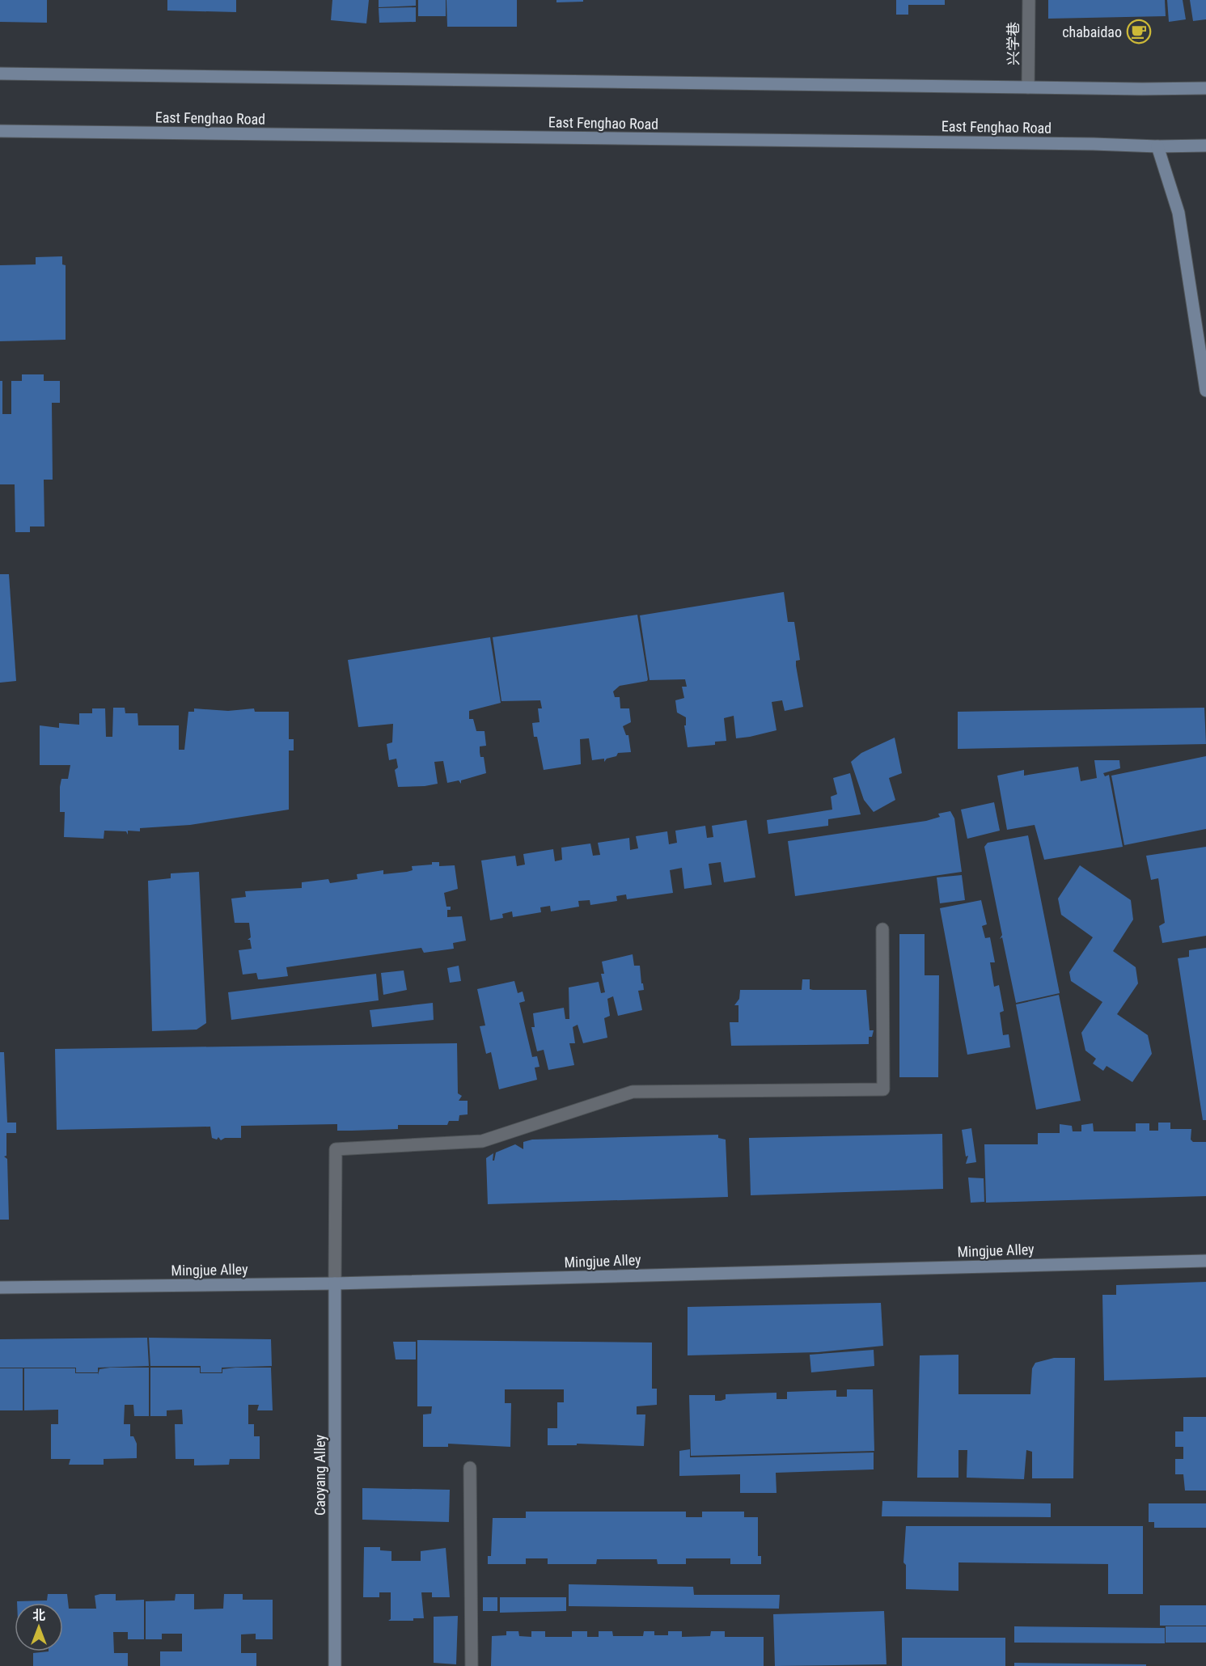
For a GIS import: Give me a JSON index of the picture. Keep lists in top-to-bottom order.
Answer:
{
  "streets": {
    "main road": ["East Fenghao Road", "Mingjue Alley", "Caoyang Alley"],
    "street": ["兴学巷"]
  },
  "crossings": [
    ["Mingjue Alley", "Caoyang Alley"]
  ],
  "places": {
    "cafe": ["chabaidao"]
  },
  "north": "top"
}
